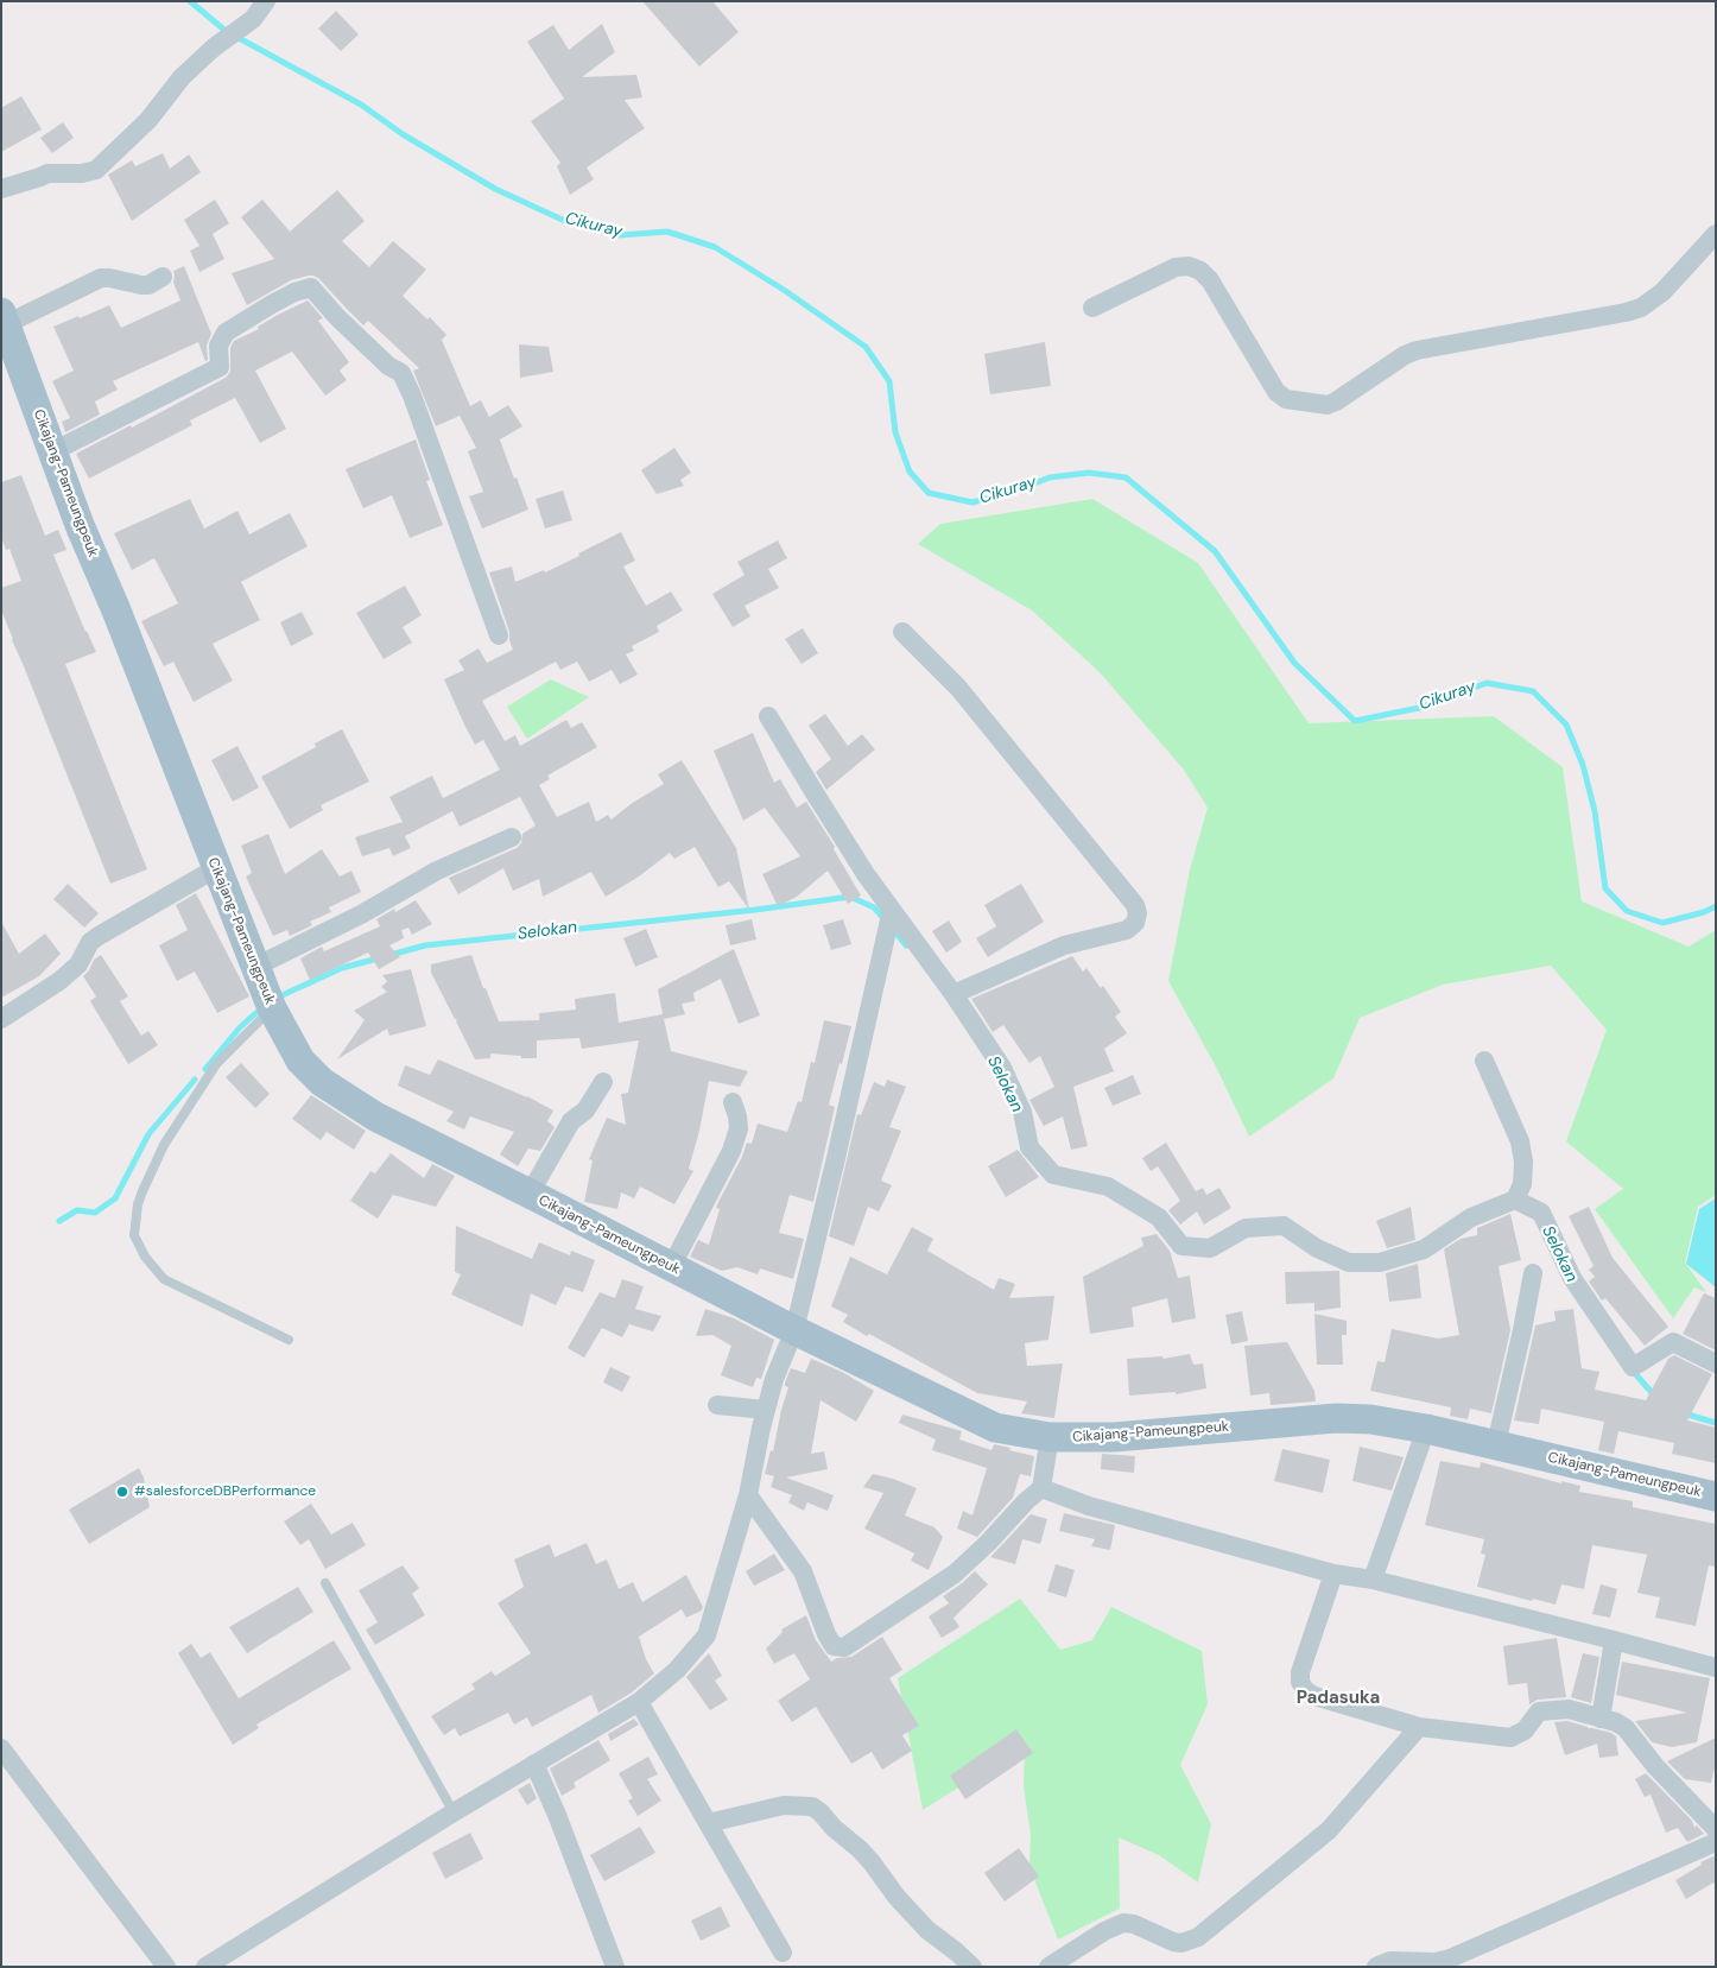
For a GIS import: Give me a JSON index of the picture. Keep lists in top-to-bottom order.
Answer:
{
  "streets": {
    "main road": ["Cikajang-Pameungpeuk"]
  },
  "districts": ["Padasuka"],
  "water": ["Cikuray", "Selokan"],
  "places": ["#salesforceDBPerformance"]
}
